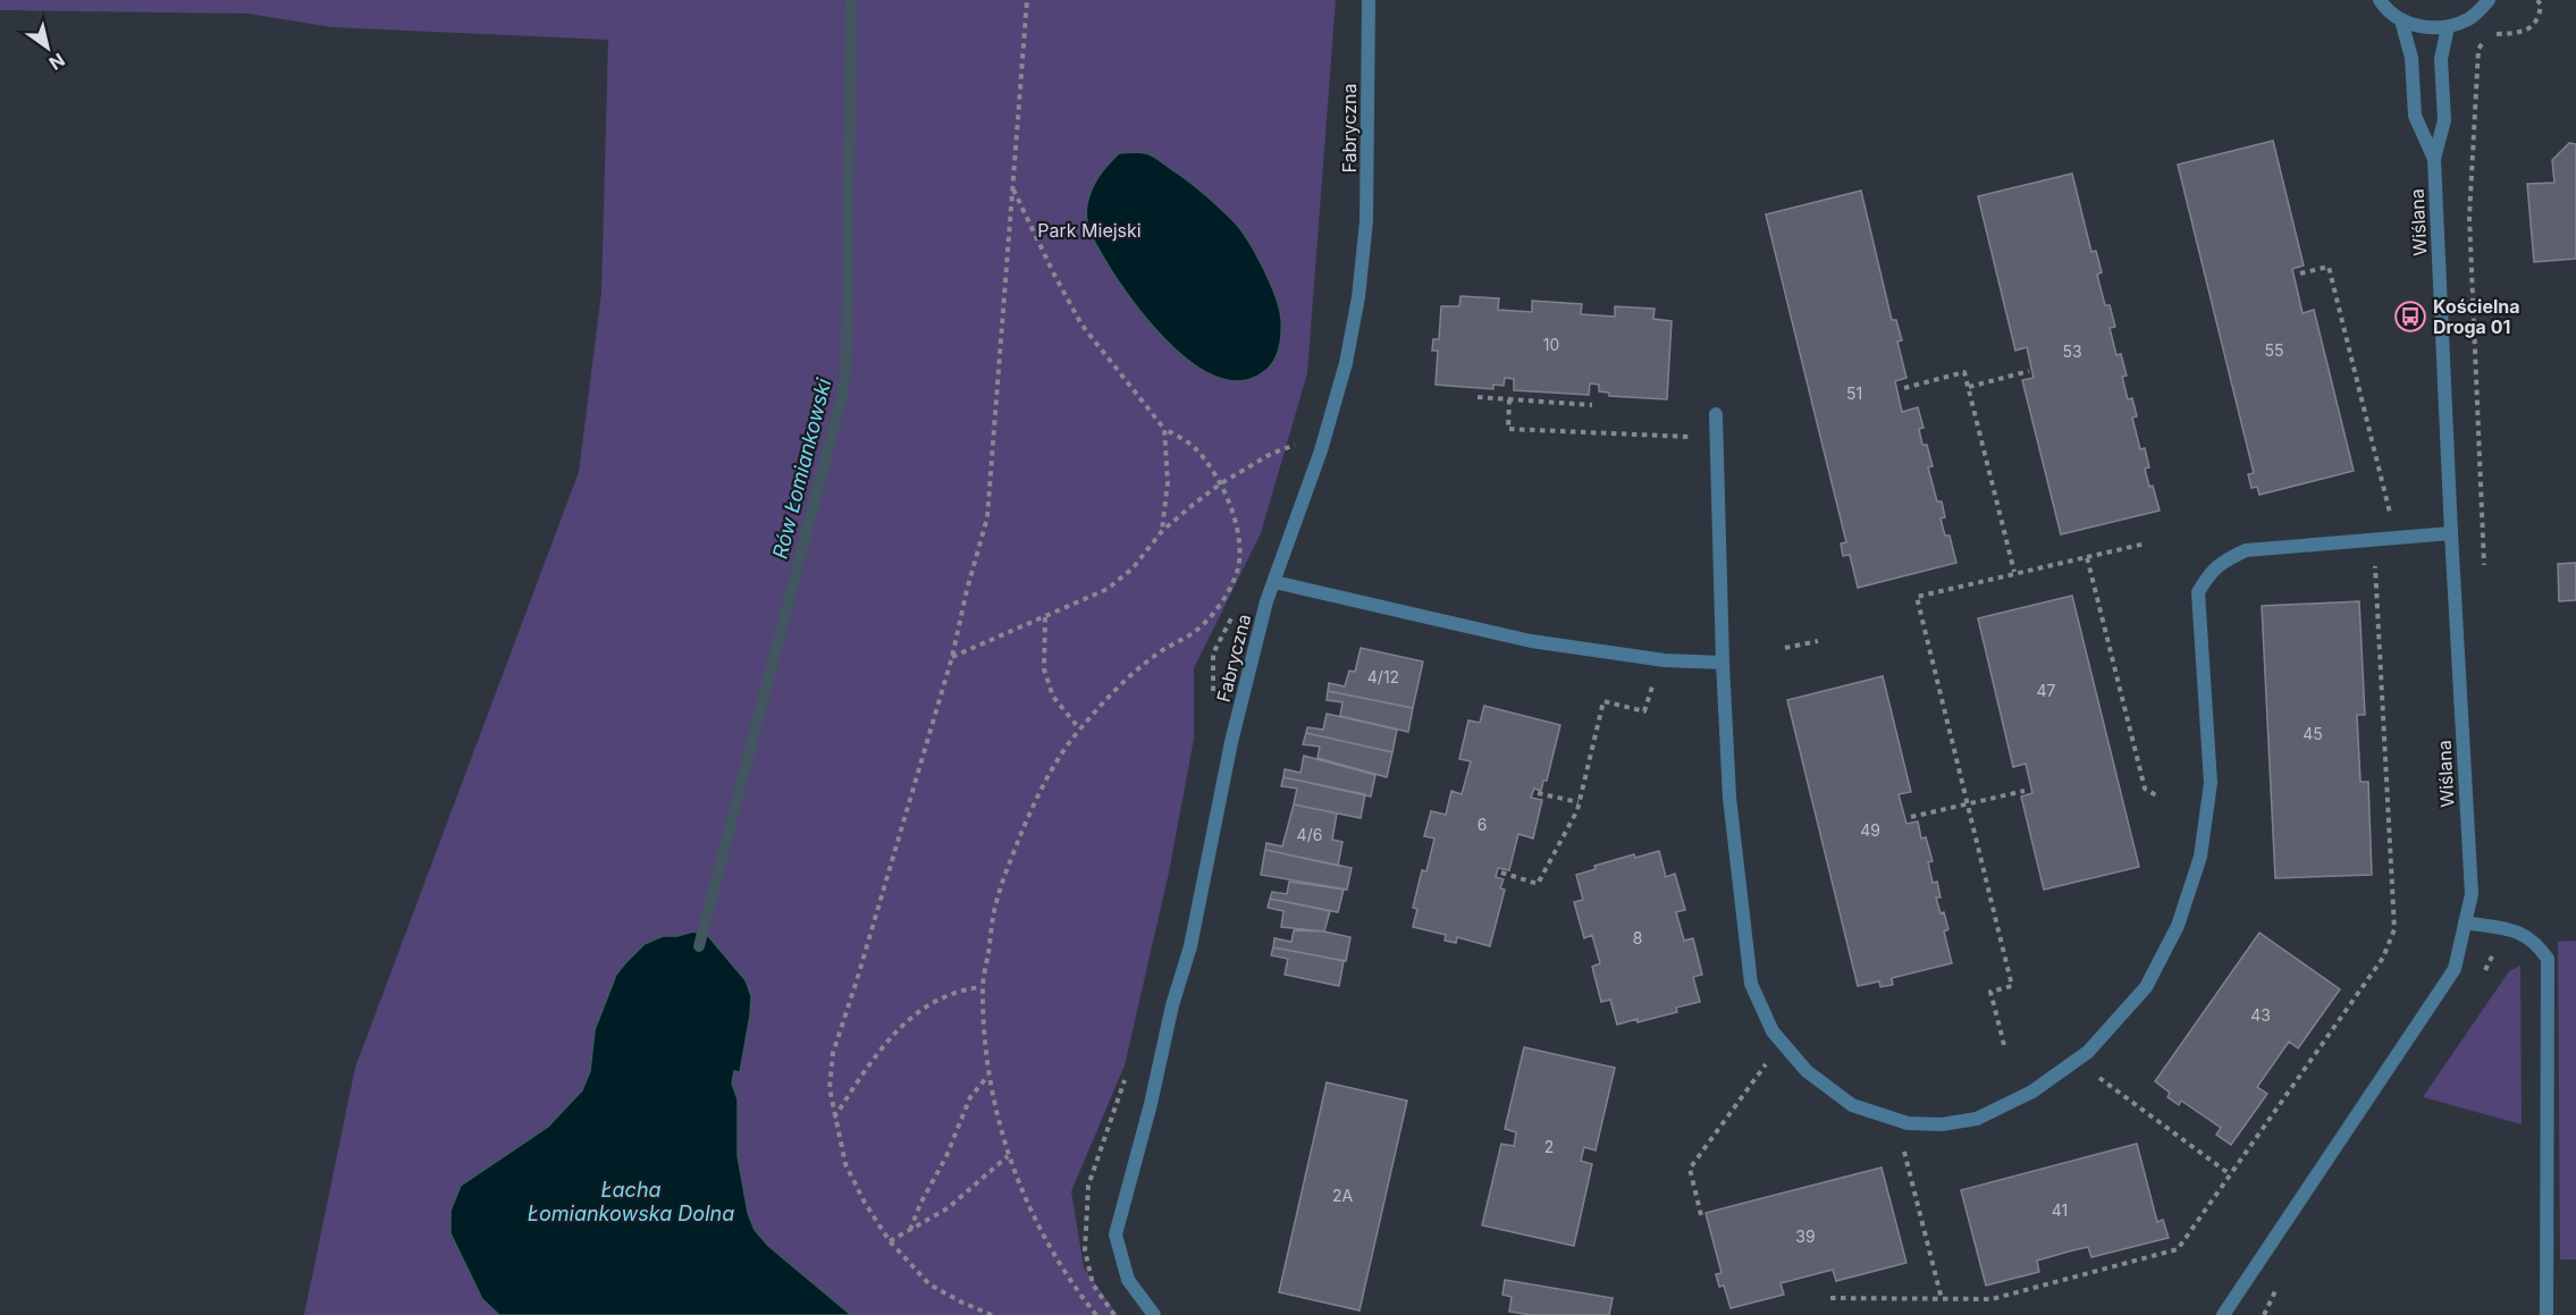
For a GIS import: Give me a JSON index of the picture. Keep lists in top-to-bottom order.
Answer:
{
  "streets": {
    "street": ["Fabryczna", "Wiślana"]
  },
  "water": ["Rów Łomiankowski", "Łacha Łomiankowska Dolna"],
  "parks": ["Park Miejski"],
  "places": {
    "bus stop": ["Kościelna Droga 01"]
  },
  "house_numbers": [
    "10",
    "55",
    "53",
    "51",
    "4/12",
    "47",
    "45",
    "6",
    "49",
    "4/6",
    "8",
    "43",
    "2",
    "2A",
    "41",
    "39"
  ],
  "north": "bottom right"
}
